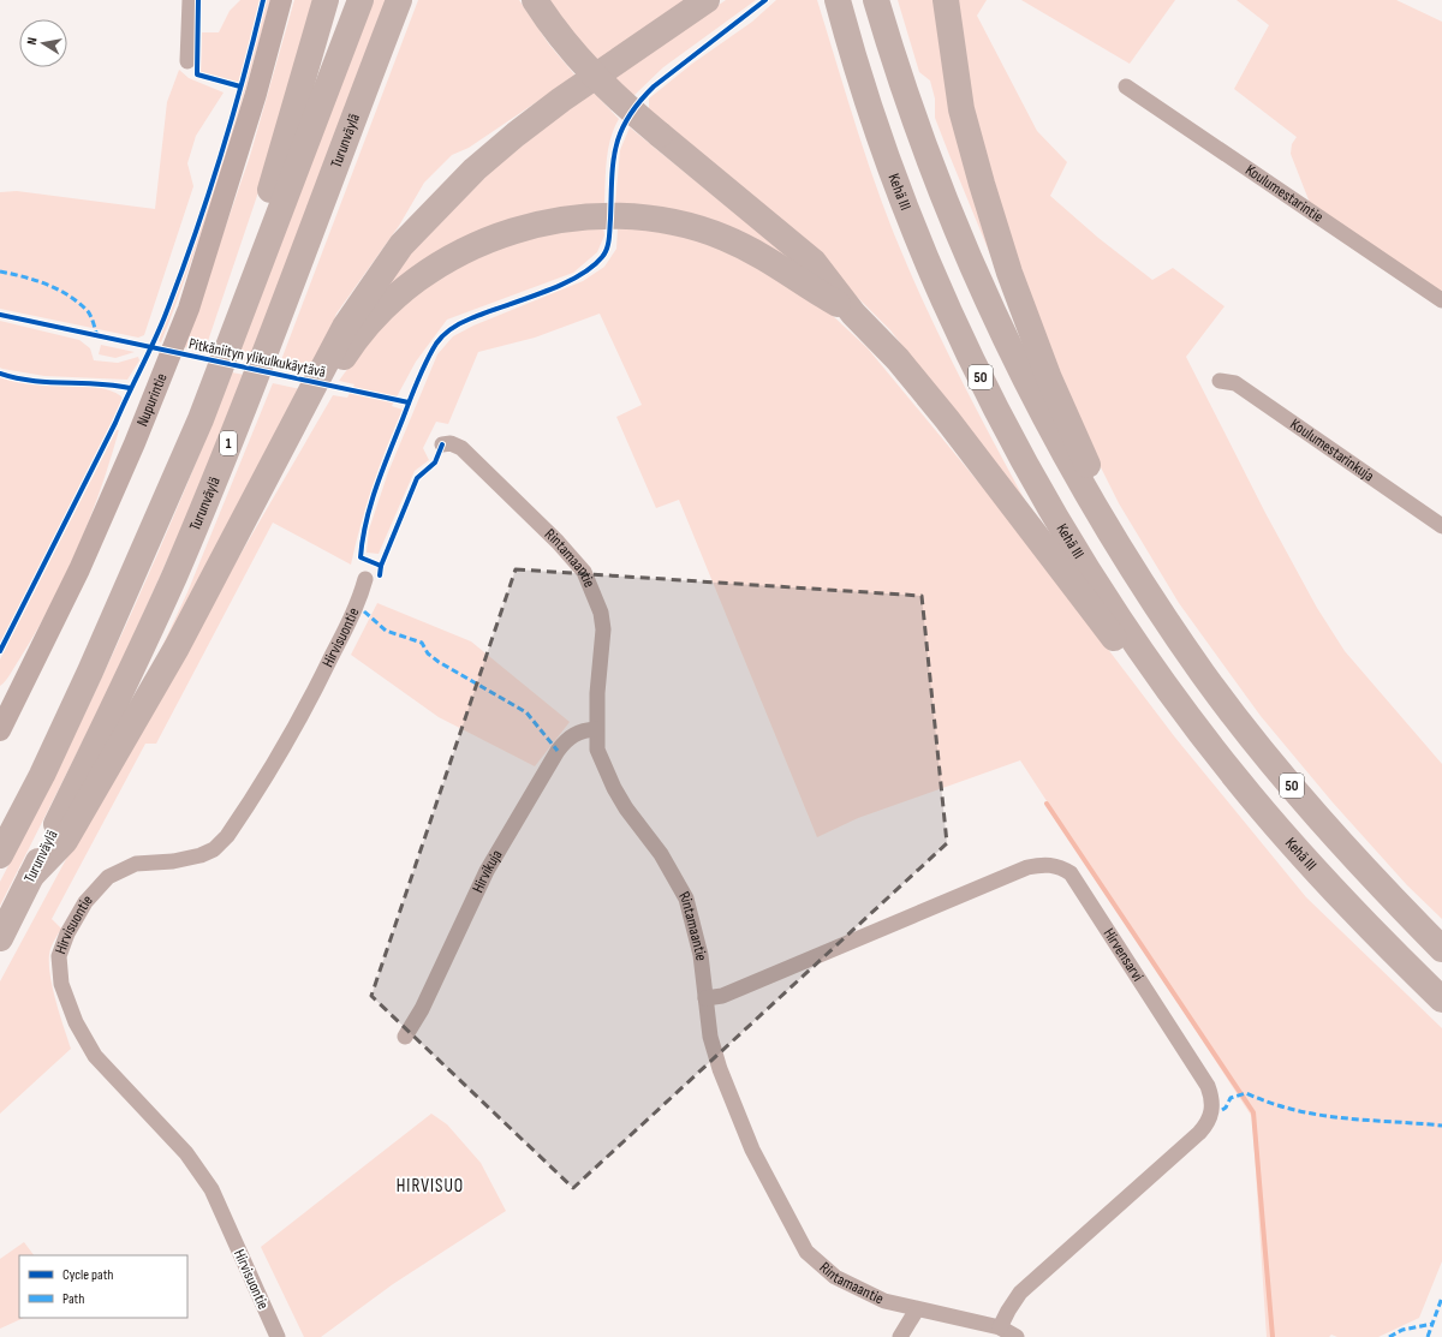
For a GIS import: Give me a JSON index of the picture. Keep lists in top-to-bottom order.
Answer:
{
  "streets": {
    "highway": [
      "Turunväylä",
      "Kehä III",
      "50",
      "1"
    ],
    "main road": ["Nupurintie"],
    "street": [
      "Koulumestarintie",
      "Koulumestarinkuja",
      "Rintamaantie",
      "Hirvisuontie",
      "Hirvikuja",
      "Hirvensarvi"
    ],
    "cycle path": ["Pitkäniityn ylikulkukäytävä"]
  },
  "crossings": [
    ["Rintamaantie", "Hirvikuja"],
    ["Rintamaantie", "Hirvensarvi"]
  ],
  "districts": ["HIRVISUO"],
  "legend": ["Cycle path", "Path"],
  "north": "left"
}
